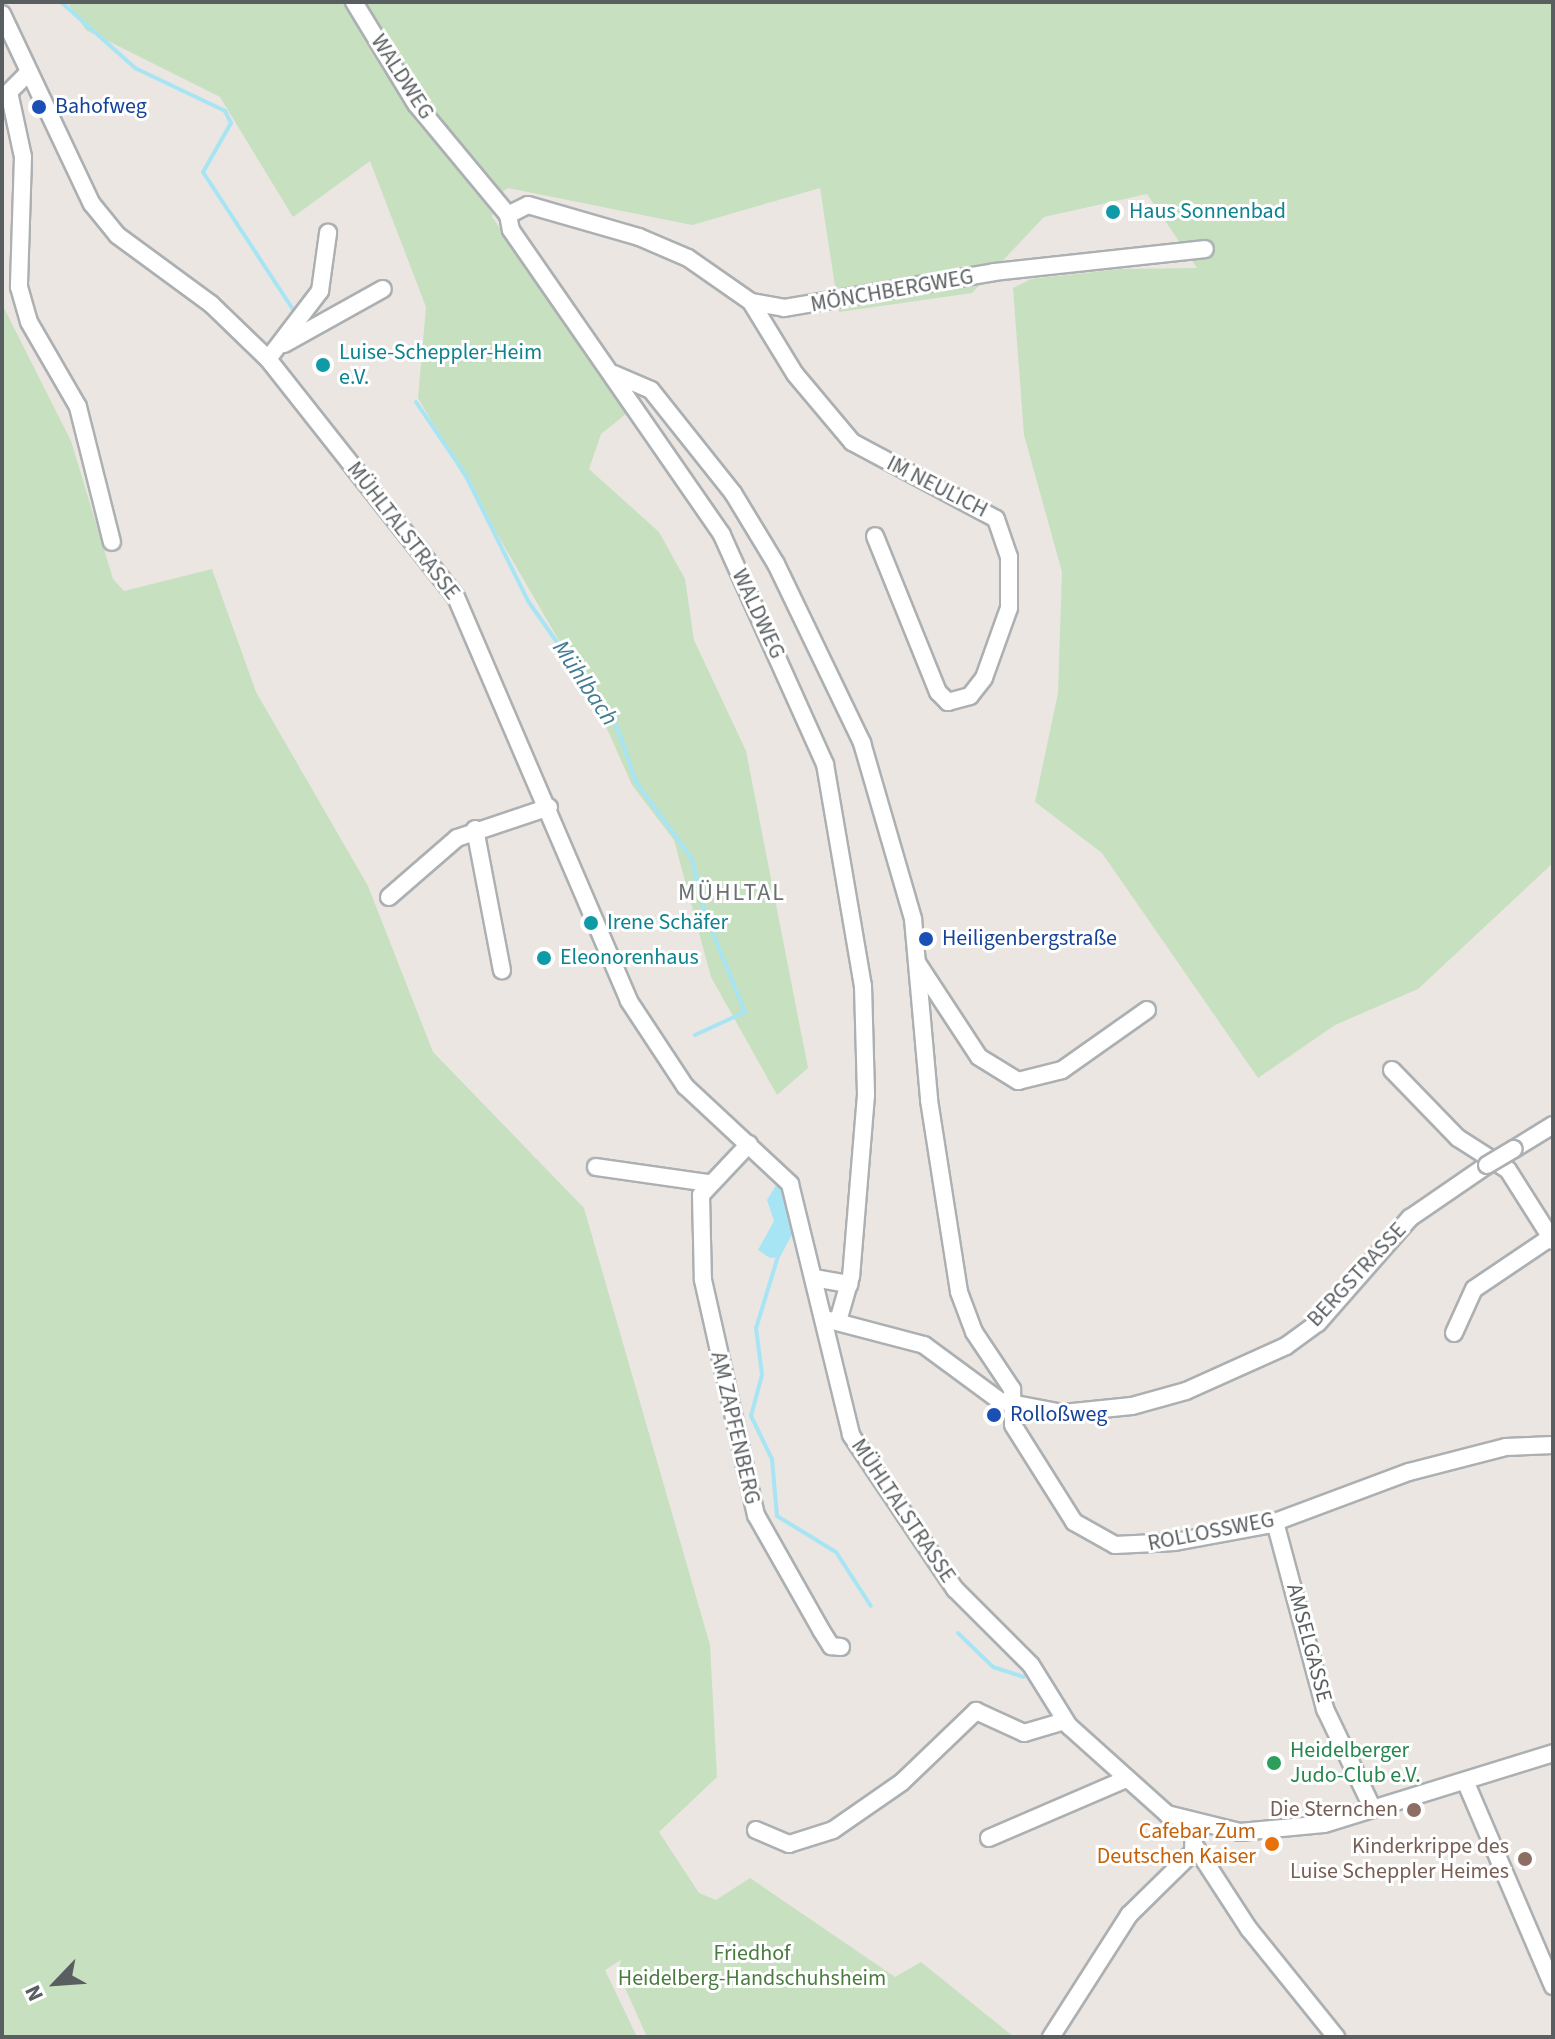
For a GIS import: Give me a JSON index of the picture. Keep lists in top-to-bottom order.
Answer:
{
  "streets": {
    "street": [
      "WALDWEG",
      "MÖNCHBERGWEG",
      "IM NEULICH",
      "MÜHLTALSTRASSE",
      "BERGSTRASSE",
      "AM ZAPFENBERG",
      "ROLLOSSWEG",
      "AMSELGASSE"
    ]
  },
  "crossings": [
    ["WALDWEG", "MÖNCHBERGWEG"],
    ["WALDWEG", "MÜHLTALSTRASSE"],
    ["WALDWEG", "BERGSTRASSE"],
    ["MÖNCHBERGWEG", "IM NEULICH"],
    ["MÜHLTALSTRASSE", "BERGSTRASSE"],
    ["MÜHLTALSTRASSE", "AMSELGASSE"],
    ["BERGSTRASSE", "ROLLOSSWEG"],
    ["ROLLOSSWEG", "AMSELGASSE"]
  ],
  "districts": ["MÜHLTAL"],
  "water": ["Mühlbach"],
  "parks": ["Friedhof Heidelberg-Handschuhsheim"],
  "places": [
    "Bahofweg",
    "Haus Sonnenbad",
    "Luise-Scheppler-Heim e.V.",
    "Irene Schäfer",
    "Heiligenbergstraße",
    "Eleonorenhaus",
    "Rolloßweg",
    "Heidelberger Judo-Club e.V.",
    "Die Sternchen",
    "Cafebar Zum Deutschen Kaiser",
    "Kinderkrippe des Luise Scheppler Heimes"
  ],
  "north": "bottom left"
}
